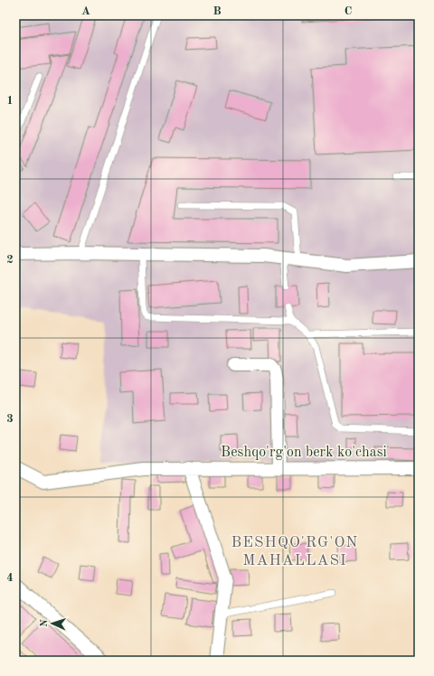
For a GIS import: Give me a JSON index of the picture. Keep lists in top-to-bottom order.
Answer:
{
  "streets": {
    "street": ["Beshqo'rg'on berk ko'chasi"]
  },
  "districts": ["BESHQO'RG'ON MAHALLASI"],
  "north": "left",
  "grid": {
    "columns": ["A", "B", "C"],
    "rows": [
      "1",
      "2",
      "3",
      "4"
    ]
  }
}
